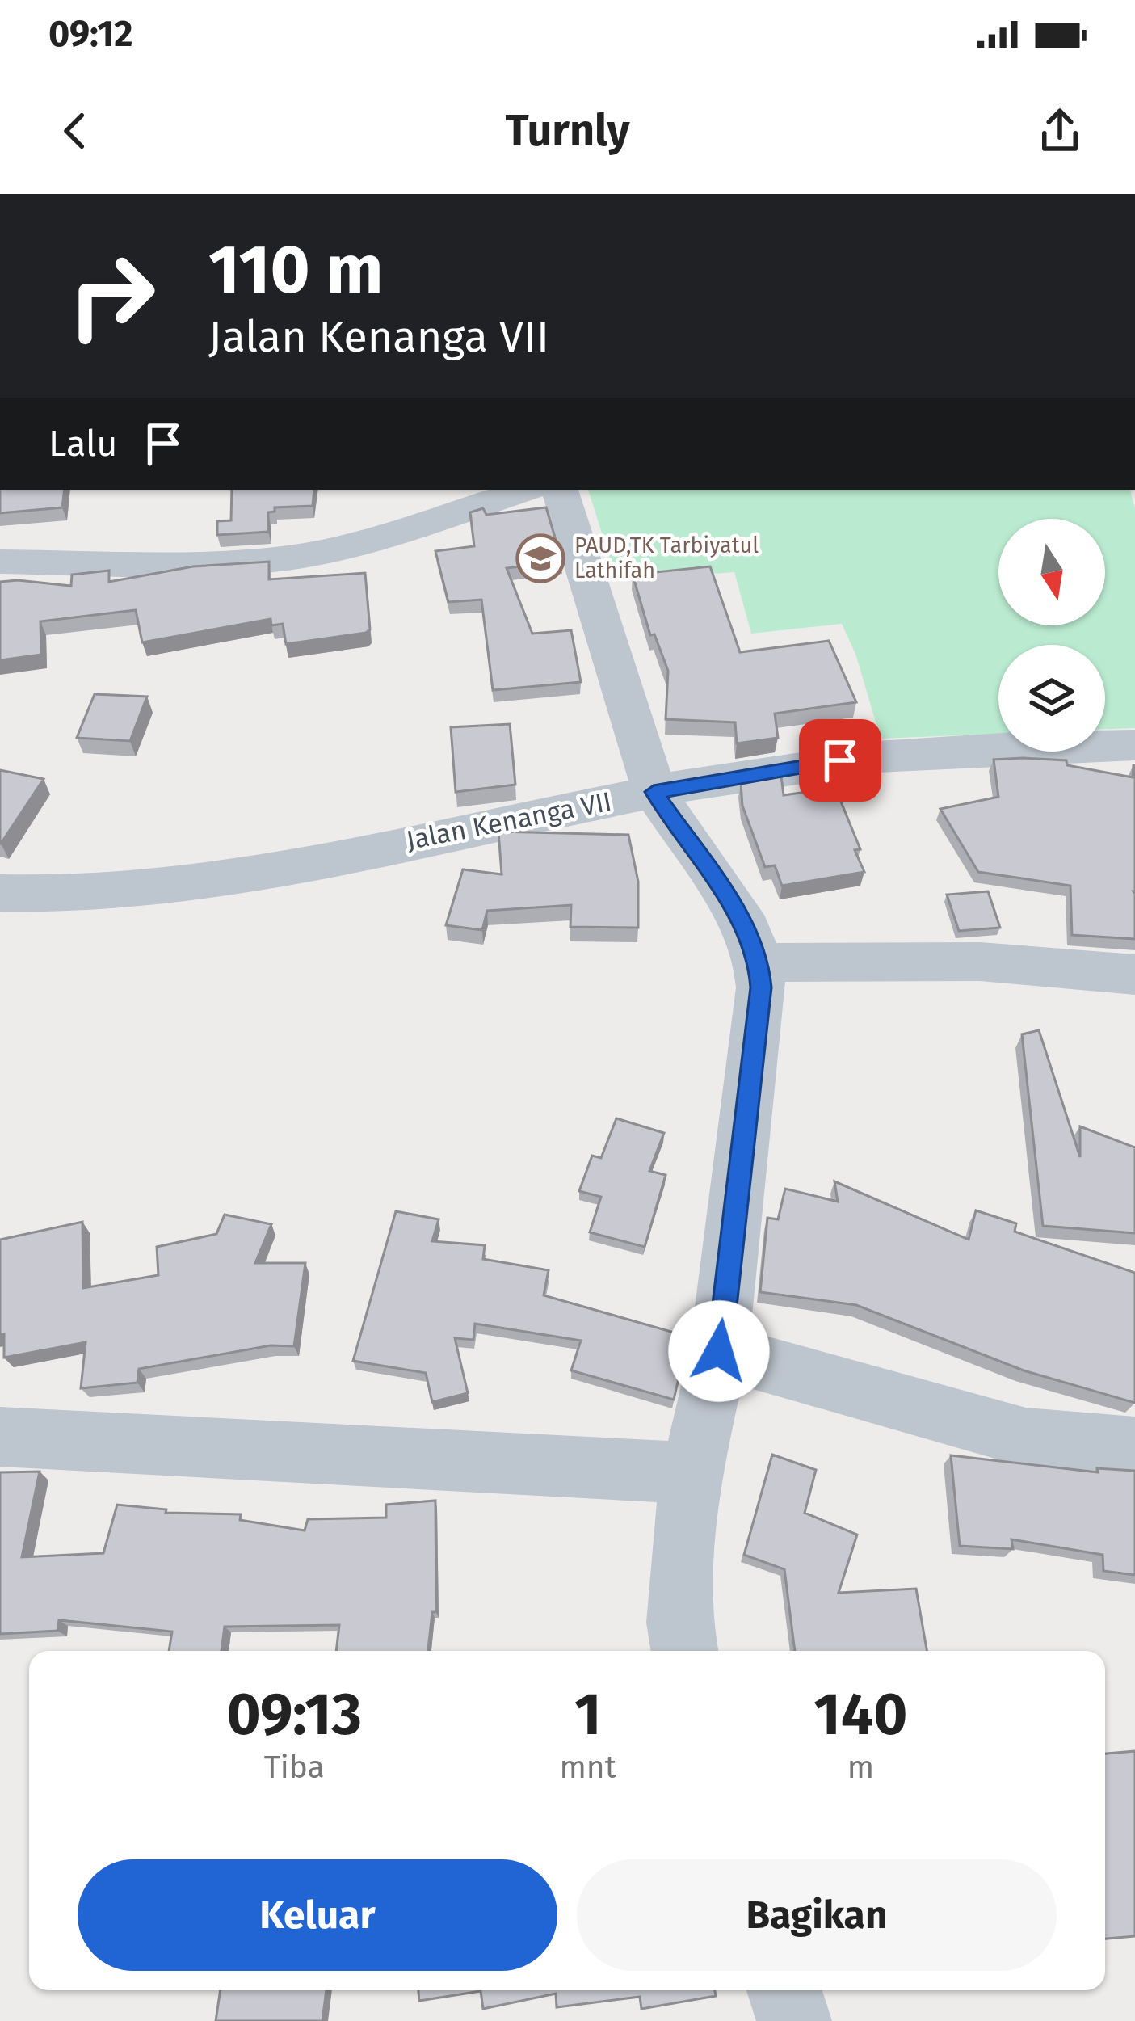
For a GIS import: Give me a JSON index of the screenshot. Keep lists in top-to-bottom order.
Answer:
{
  "streets": {
    "street": ["Jalan Kenanga VII"]
  },
  "places": {
    "school or university": ["PAUD,TK Tarbiyatul Lathifah"]
  },
  "north": "bottom",
  "page": {
    "status": "09:12",
    "header": "Turnly",
    "turn": ["110 m", "Jalan Kenanga VII"],
    "then": "Lalu",
    "eta": [
      "09:13",
      "Tiba",
      "1",
      "mnt",
      "140",
      "m"
    ],
    "buttons": ["Keluar", "Bagikan"]
  }
}
